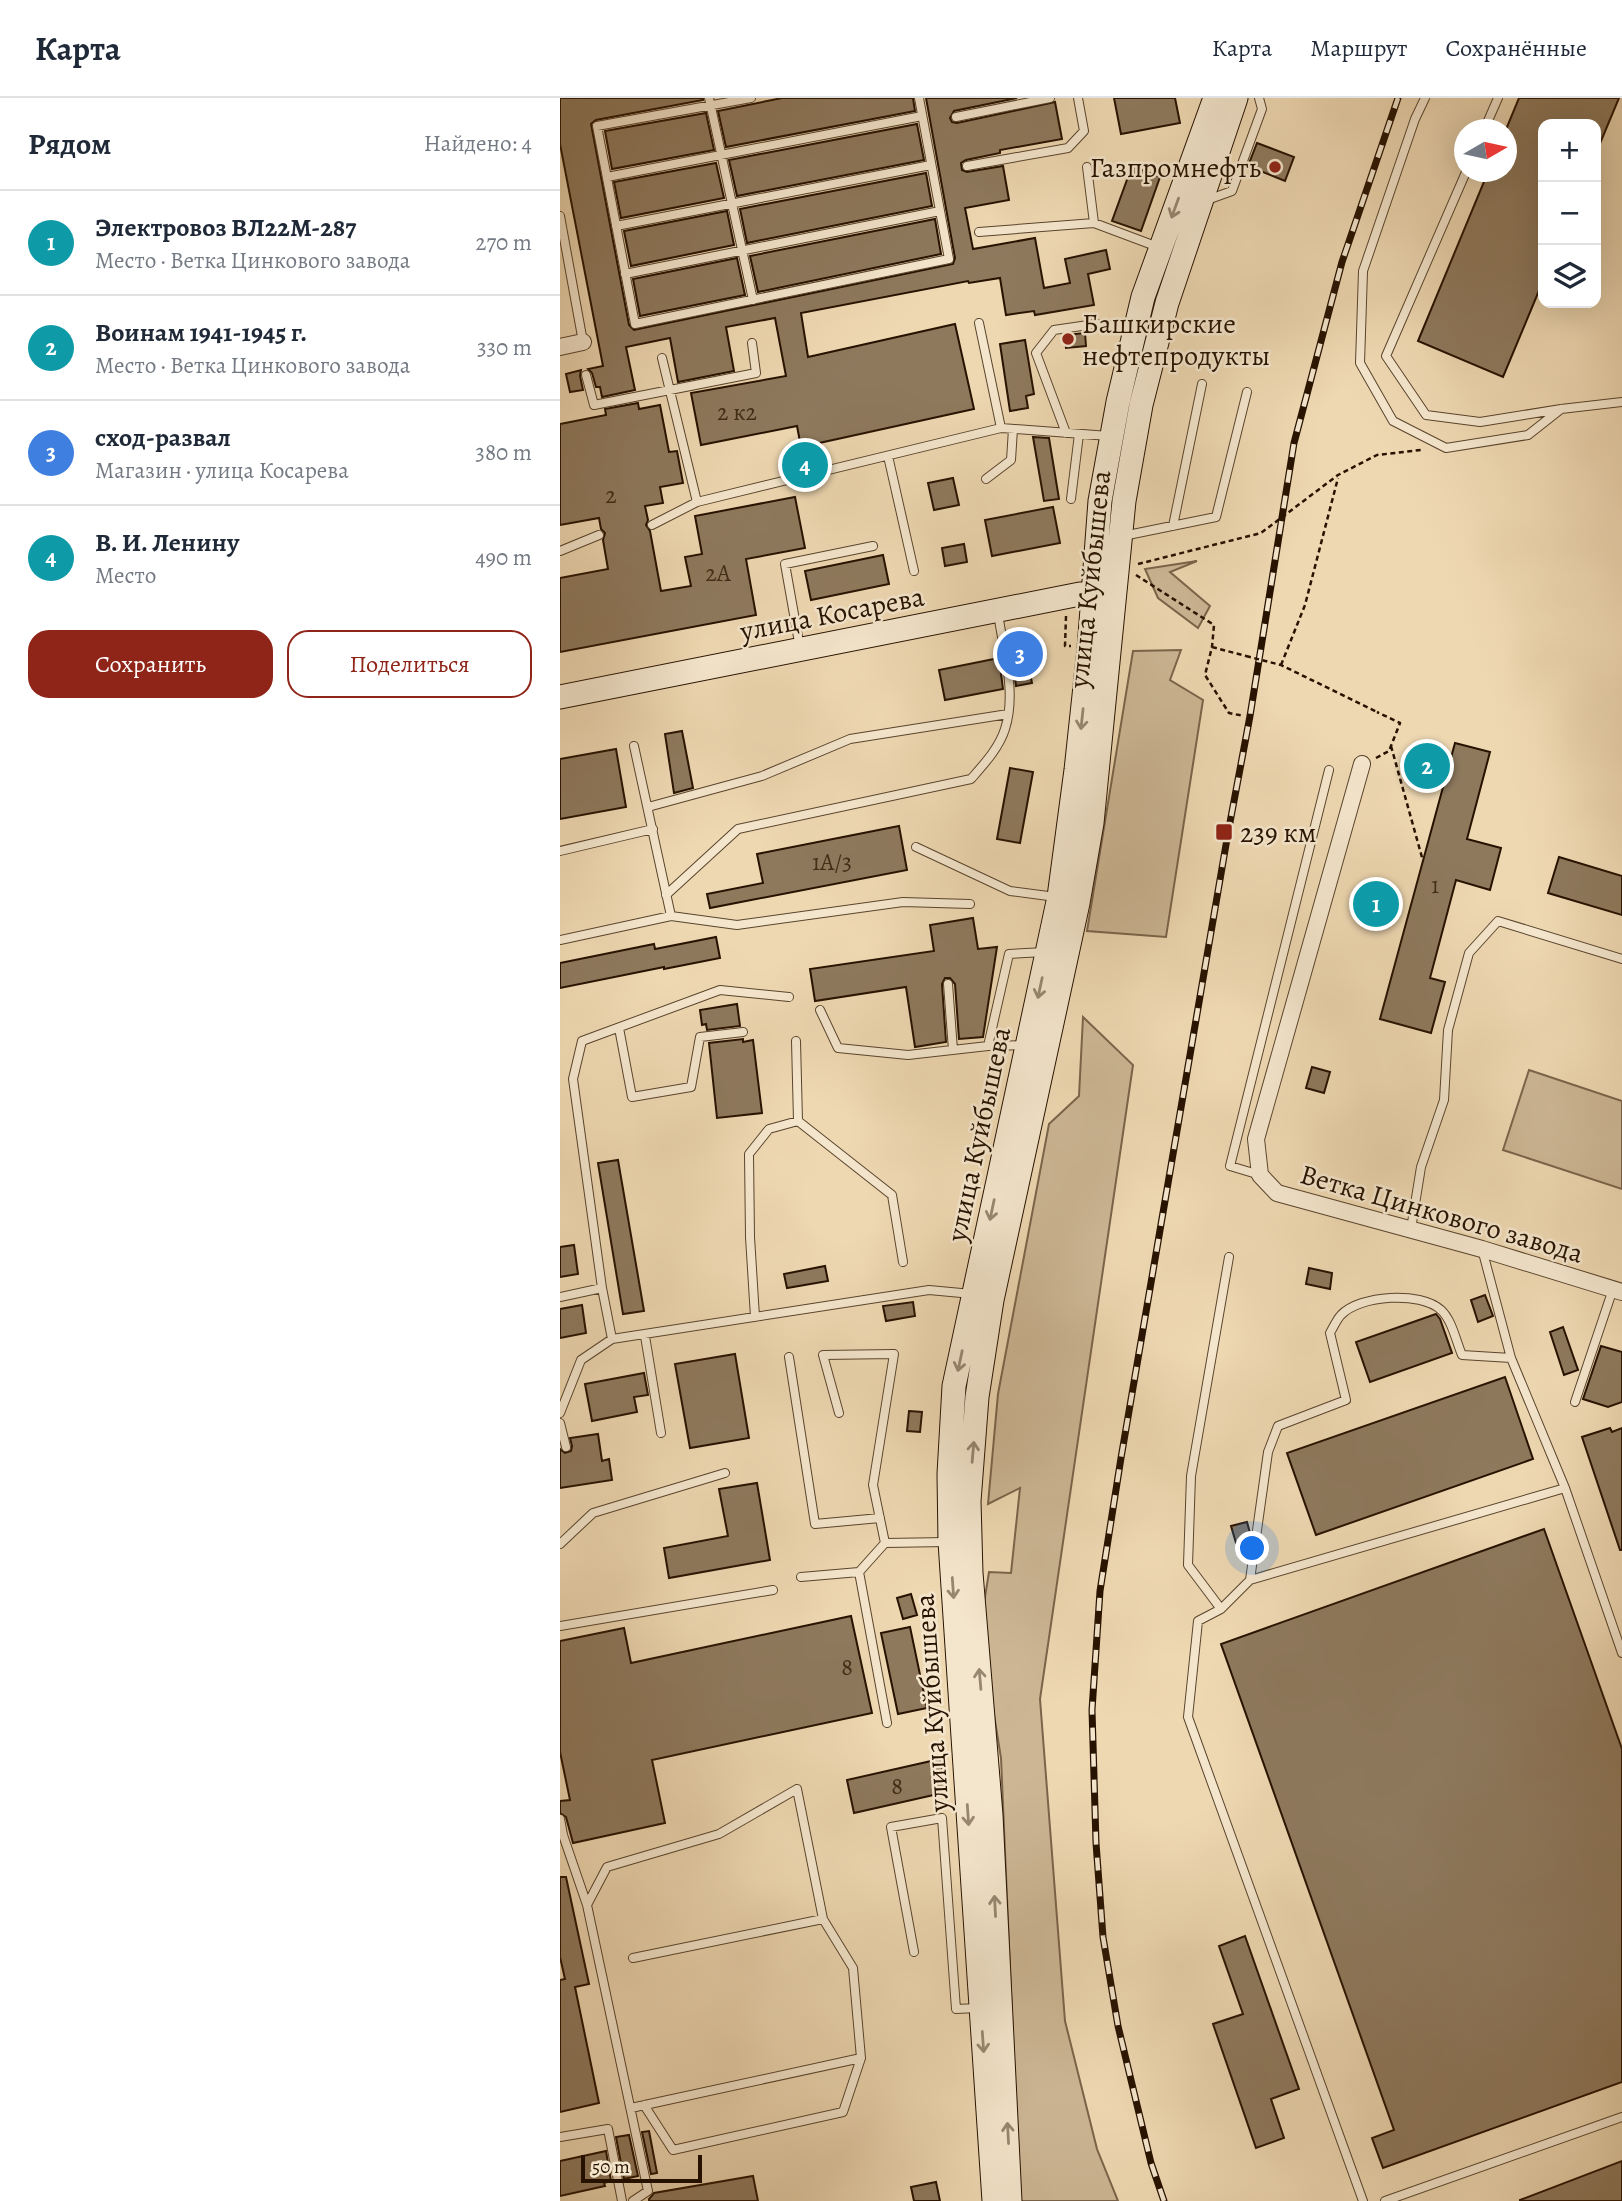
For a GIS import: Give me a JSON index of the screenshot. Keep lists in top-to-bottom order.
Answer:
{
  "streets": {
    "main road": ["улица Куйбышева", "улица Косарева"],
    "street": ["Ветка Цинкового завода"]
  },
  "crossings": [
    ["улица Куйбышева", "улица Косарева"]
  ],
  "places": {
    "other": ["Газпромнефть", "Башкирские нефтепродукты"],
    "transit": ["239 км"]
  },
  "house_numbers": [
    "2 к2",
    "2",
    "2А",
    "1А/3",
    "1",
    "8",
    "8"
  ],
  "scale_bar": "50 m",
  "north": "right",
  "page": {
    "header": "Карта",
    "nav": ["Карта", "Маршрут", "Сохранённые"],
    "heading": ["Рядом", "Найдено: 4"],
    "map_buttons": ["+", "−"],
    "list": [
      {
        "mark": "1",
        "name": "Электровоз ВЛ22М-287",
        "note": "Место · Ветка Цинкового завода",
        "value": "270 m"
      },
      {
        "mark": "2",
        "name": "Воинам 1941-1945 г.",
        "note": "Место · Ветка Цинкового завода",
        "value": "330 m"
      },
      {
        "mark": "3",
        "name": "сход-развал",
        "note": "Магазин · улица Косарева",
        "value": "380 m"
      },
      {
        "mark": "4",
        "name": "В. И. Ленину",
        "note": "Место",
        "value": "490 m"
      }
    ],
    "pins": [
      "4",
      "3",
      "2",
      "1"
    ],
    "buttons": ["Сохранить", "Поделиться"],
    "scale": "50 m"
  }
}
